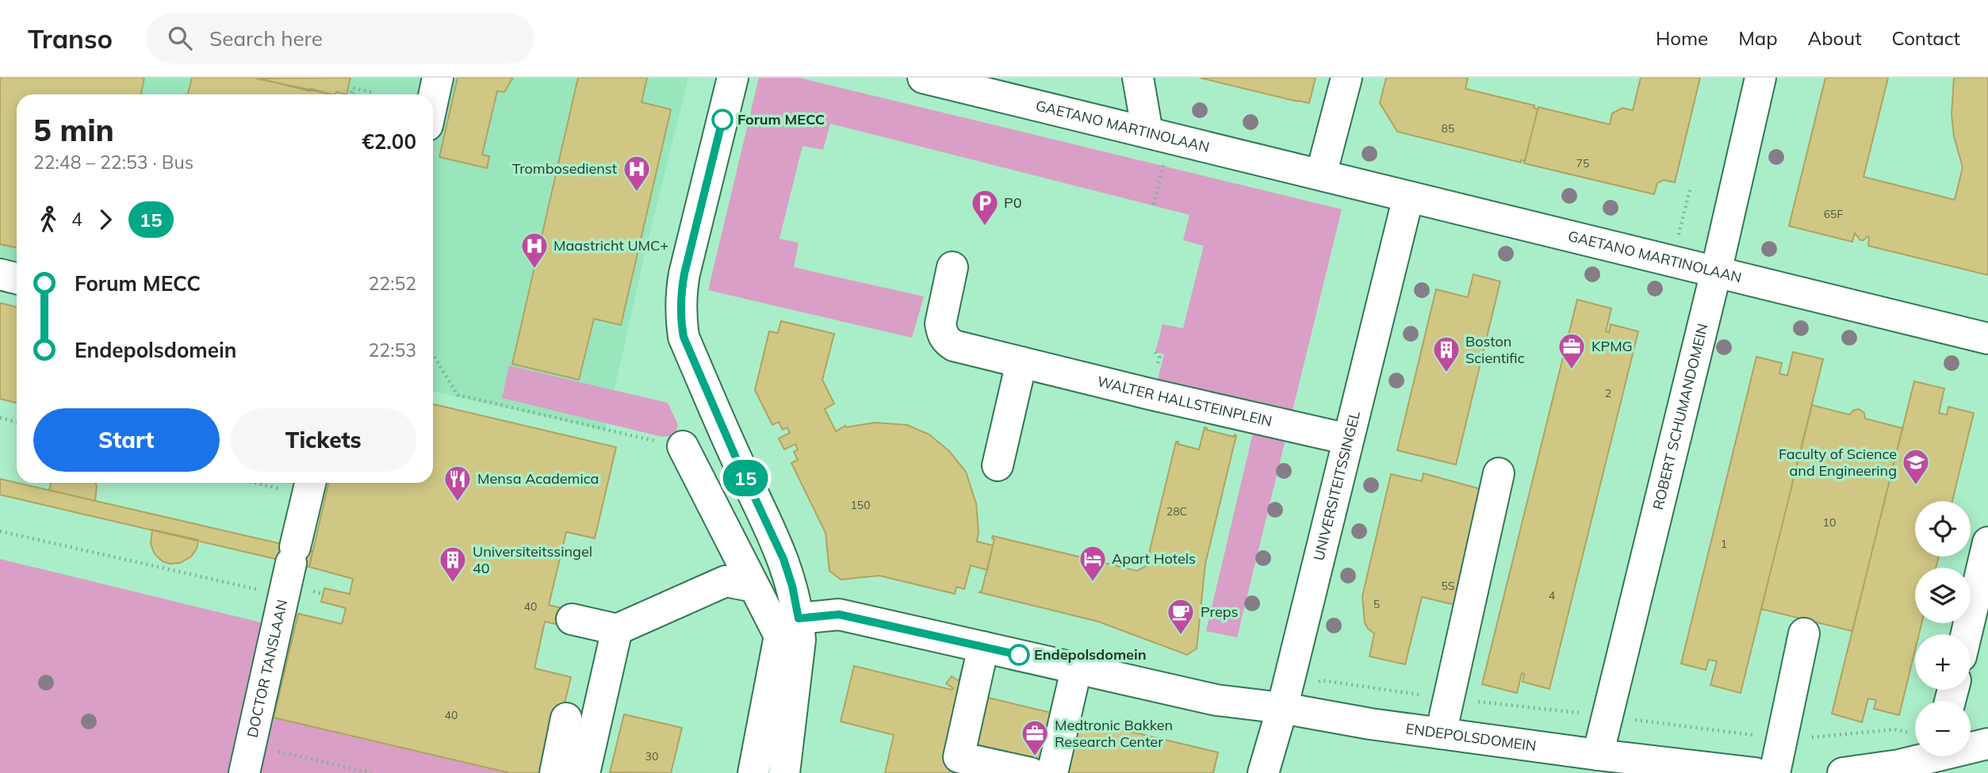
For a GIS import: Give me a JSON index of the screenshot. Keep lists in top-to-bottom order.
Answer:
{
  "streets": {
    "street": [
      "GAETANO MARTINOLAAN",
      "WALTER HALLSTEINPLEIN",
      "ROBERT SCHUMANDOMEIN",
      "UNIVERSITEITSSINGEL",
      "DOCTOR TANSLAAN",
      "ENDEPOLSDOMEIN"
    ]
  },
  "crossings": [
    ["GAETANO MARTINOLAAN", "ROBERT SCHUMANDOMEIN"],
    ["GAETANO MARTINOLAAN", "UNIVERSITEITSSINGEL"],
    ["WALTER HALLSTEINPLEIN", "UNIVERSITEITSSINGEL"],
    ["ROBERT SCHUMANDOMEIN", "ENDEPOLSDOMEIN"],
    ["UNIVERSITEITSSINGEL", "ENDEPOLSDOMEIN"]
  ],
  "places": {
    "other": ["Forum MECC", "Endepolsdomein"],
    "hospital": ["Trombosedienst", "Maastricht UMC+"],
    "parking": ["P0"],
    "office": ["KPMG", "Medtronic Bakken Research Center"],
    "building": ["Boston Scientific", "Universiteitssingel 40"],
    "school or university": ["Faculty of Science and Engineering"],
    "restaurant": ["Mensa Academica"],
    "hotel": ["Apart Hotels"],
    "cafe": ["Preps"]
  },
  "lines": ["bus line 15"],
  "house_numbers": [
    "85",
    "75",
    "65F",
    "2",
    "150",
    "28C",
    "10",
    "1",
    "5S",
    "4",
    "5",
    "40",
    "40",
    "30"
  ],
  "page": {
    "header": "Transo",
    "search": "Search here",
    "nav": [
      "Home",
      "Map",
      "About",
      "Contact"
    ],
    "on_map": "15",
    "heading": ["5 min", "22:48 – 22:53 · Bus", "€2.00"],
    "legs": ["4", "15"],
    "list": [
      {
        "name": "Forum MECC",
        "value": "22:52"
      },
      {
        "name": "Endepolsdomein",
        "value": "22:53"
      }
    ],
    "buttons": ["Start", "Tickets"],
    "map_buttons": ["+", "−"]
  }
}
